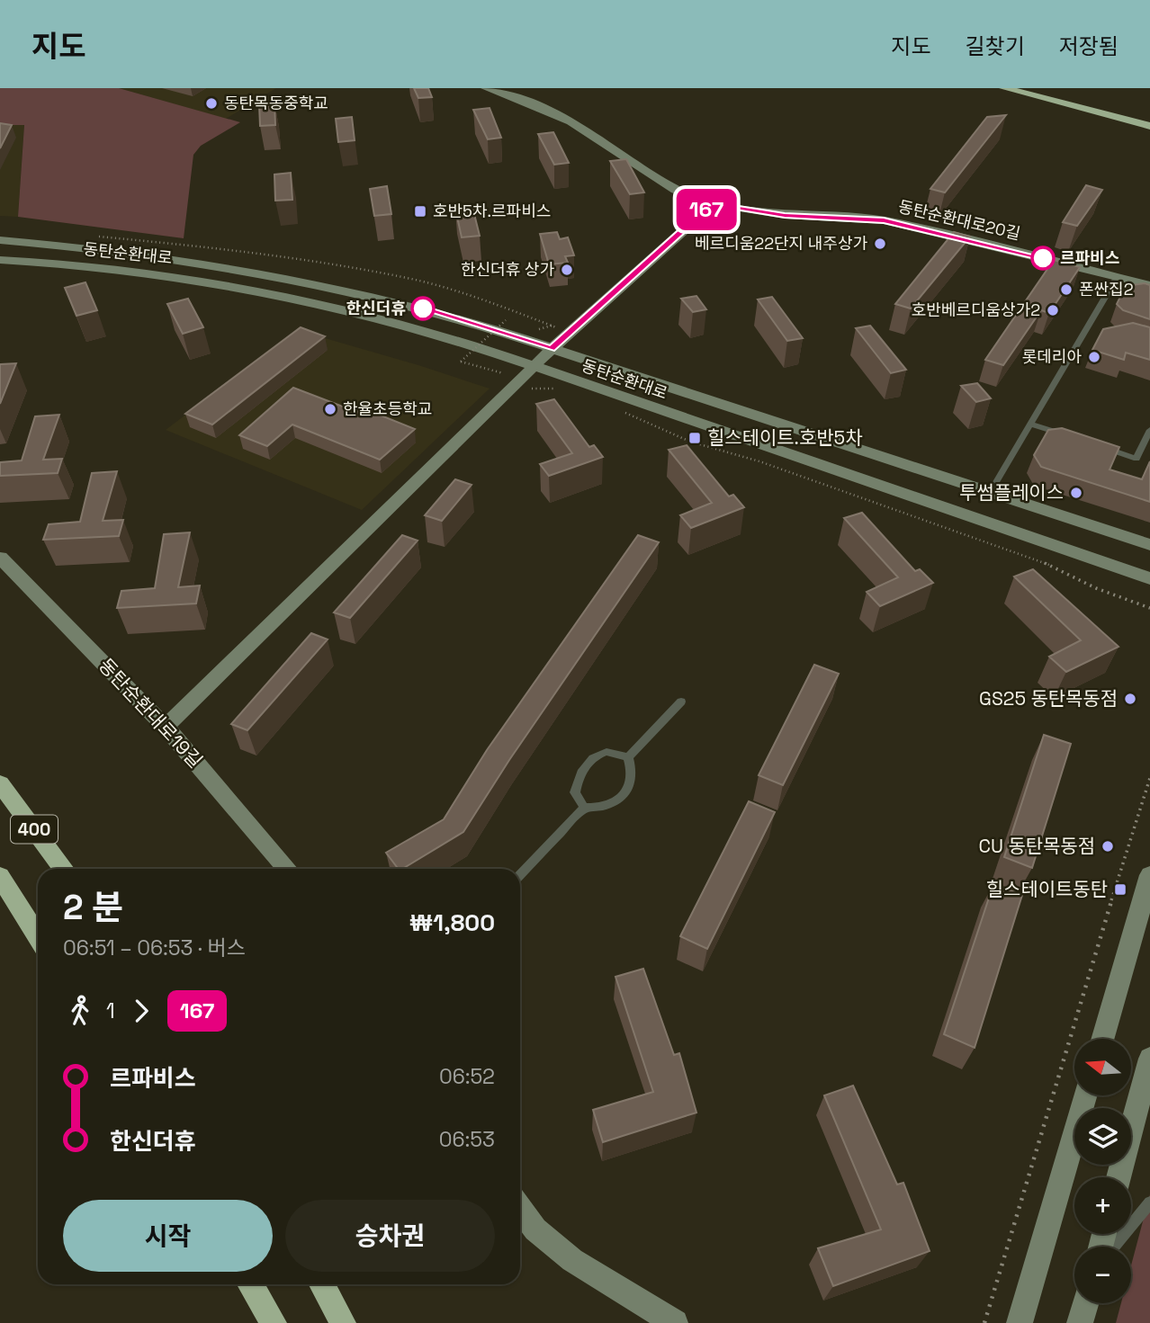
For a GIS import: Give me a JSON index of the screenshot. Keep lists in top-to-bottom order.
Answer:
{
  "streets": {
    "highway": ["400"],
    "main road": ["동탄순환대로20길", "동탄순환대로", "동탄순환대로19길"]
  },
  "places": {
    "other": [
      "동탄목동중학교",
      "베르디움22단지 내주상가",
      "르파비스",
      "한신더휴 상가",
      "폰싼집2",
      "한신더휴",
      "호반베르디움상가2",
      "롯데리아",
      "한율초등학교",
      "투썸플레이스",
      "GS25 동탄목동점",
      "CU 동탄목동점"
    ],
    "transit": ["호반5차.르파비스", "힐스테이트.호반5차", "힐스테이트동탄"]
  },
  "lines": ["bus line 167"],
  "north": "left",
  "page": {
    "header": "지도",
    "nav": ["지도", "길찾기", "저장됨"],
    "on_map": "167",
    "heading": ["2 분", "06:51 – 06:53 · 버스", "₩1,800"],
    "legs": ["1", "167"],
    "map_buttons": ["+", "−"],
    "list": [
      {
        "name": "르파비스",
        "value": "06:52"
      },
      {
        "name": "한신더휴",
        "value": "06:53"
      }
    ],
    "buttons": ["시작", "승차권"]
  }
}
